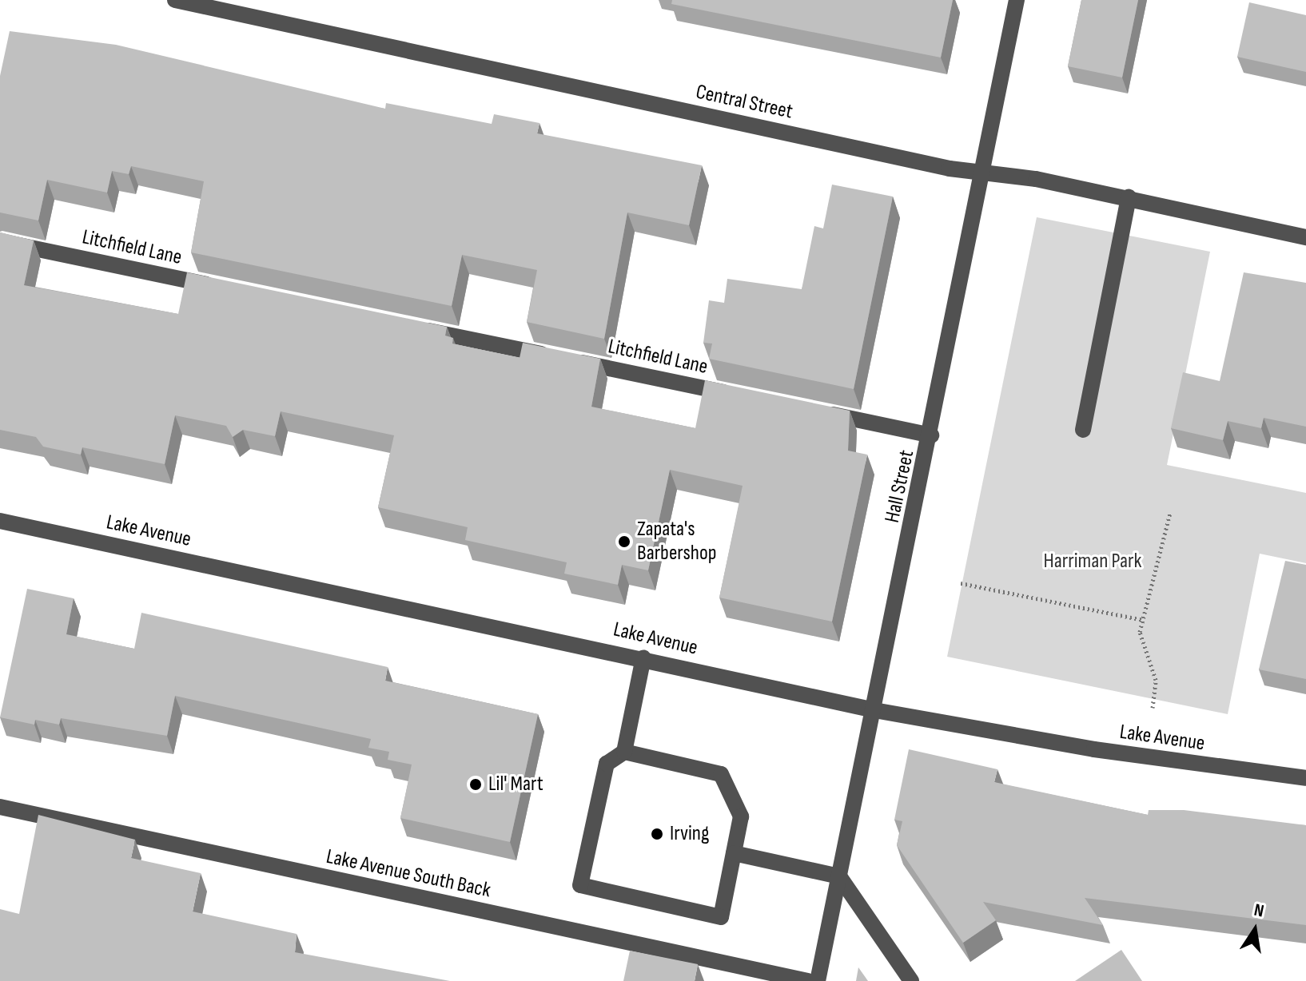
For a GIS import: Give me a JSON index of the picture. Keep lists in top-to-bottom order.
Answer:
{
  "streets": {
    "street": [
      "Central Street",
      "Litchfield Lane",
      "Hall Street",
      "Lake Avenue",
      "Lake Avenue South Back"
    ]
  },
  "crossings": [
    ["Central Street", "Hall Street"],
    ["Hall Street", "Lake Avenue"]
  ],
  "parks": ["Harriman Park"],
  "places": ["Zapata's Barbershop", "Lil' Mart", "Irving"],
  "north": "top"
}
